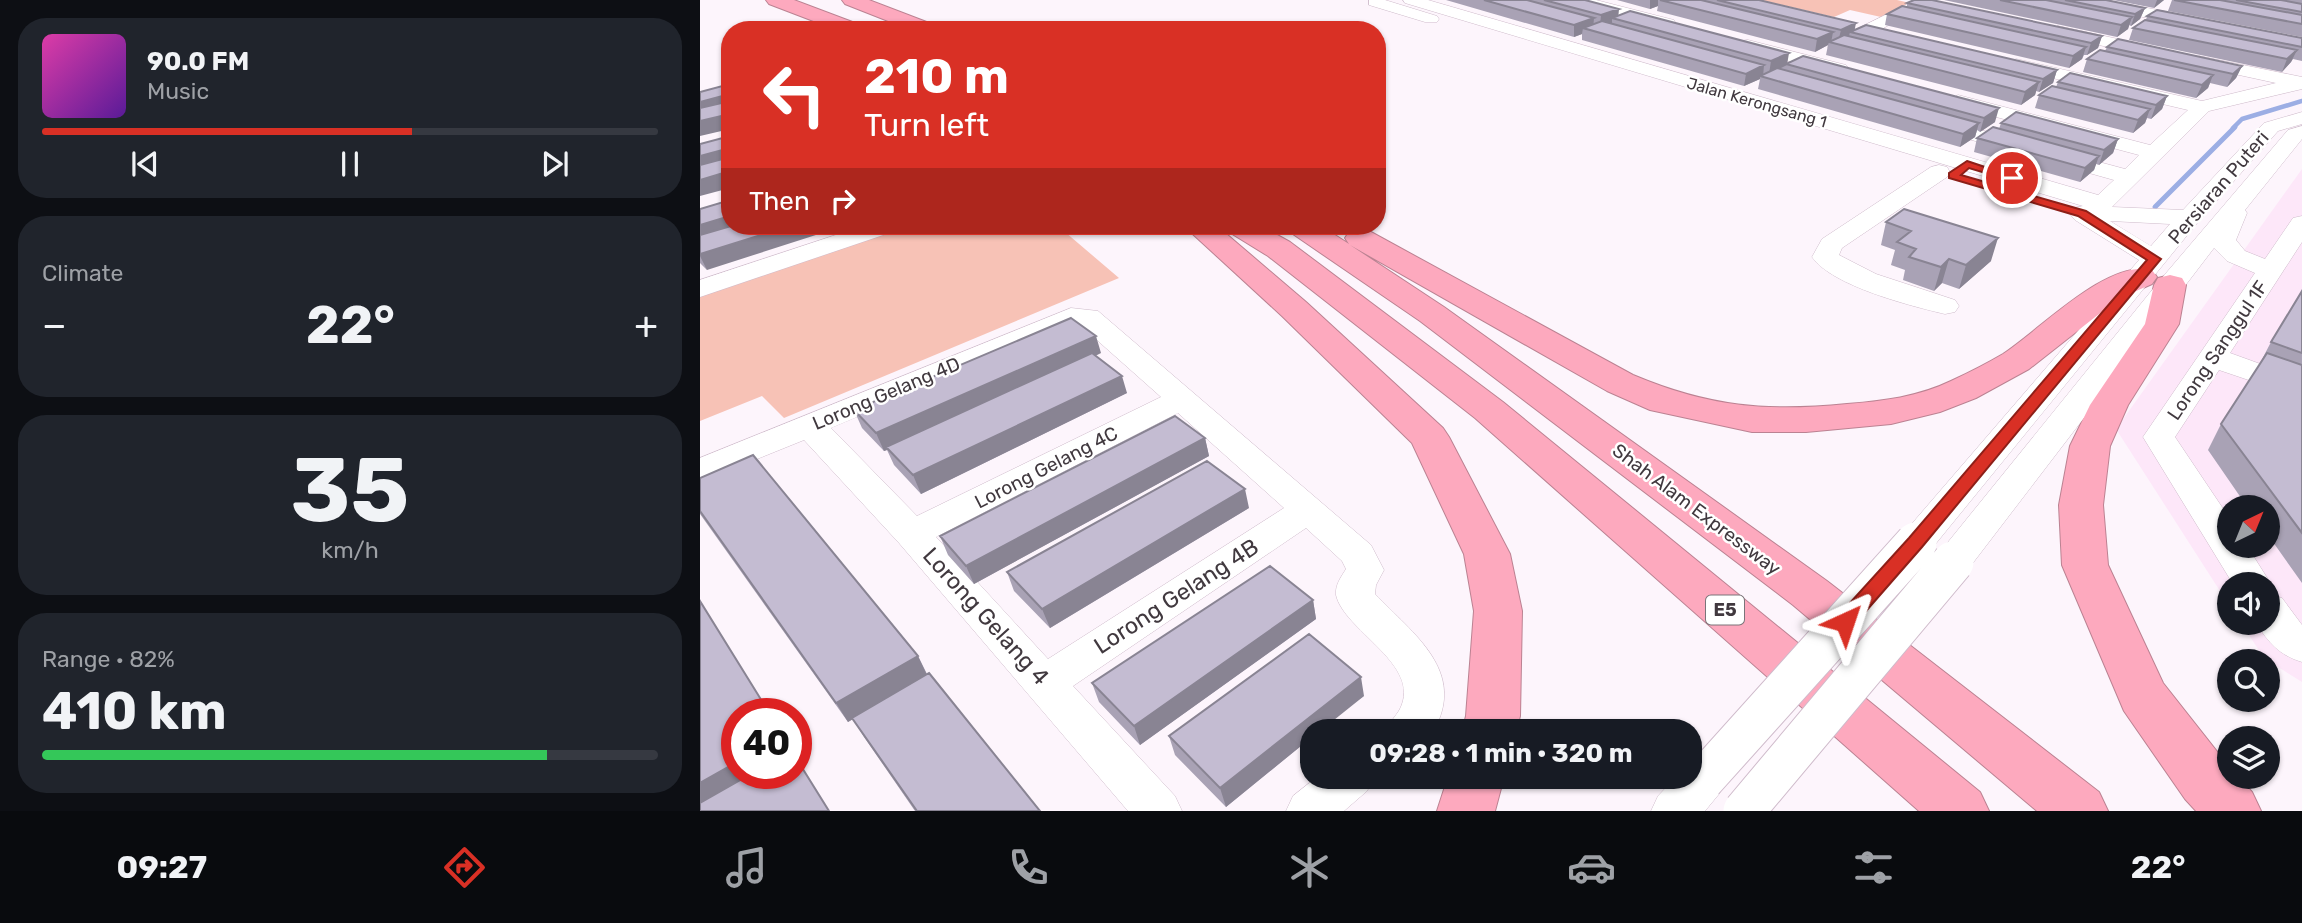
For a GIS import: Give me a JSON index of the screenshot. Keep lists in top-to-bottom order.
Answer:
{
  "streets": {
    "highway": ["Shah Alam Expressway", "E5"],
    "street": [
      "Jalan Kerongsang 1",
      "Persiaran Puteri",
      "Lorong Sanggul 1F",
      "Lorong Gelang 4D",
      "Lorong Gelang 4C",
      "Lorong Gelang 4B",
      "Lorong Gelang 4"
    ]
  },
  "crossings": [
    ["Lorong Gelang 4D", "Lorong Gelang 4C"],
    ["Lorong Gelang 4D", "Lorong Gelang 4"],
    ["Lorong Gelang 4C", "Lorong Gelang 4"],
    ["Lorong Gelang 4B", "Lorong Gelang 4"]
  ],
  "north": "top right",
  "page": {
    "turn": ["210 m", "Turn left"],
    "song": ["90.0 FM", "Music"],
    "then": "Then",
    "tile": [
      "Climate",
      ["35", "km/h"],
      ["Range · 82%", "410 km"]
    ],
    "heat": ["−", "22°", "+"],
    "limit": "40",
    "trip": "09:28 · 1 min · 320 m",
    "tabs": ["09:27", "22°"]
  }
}
